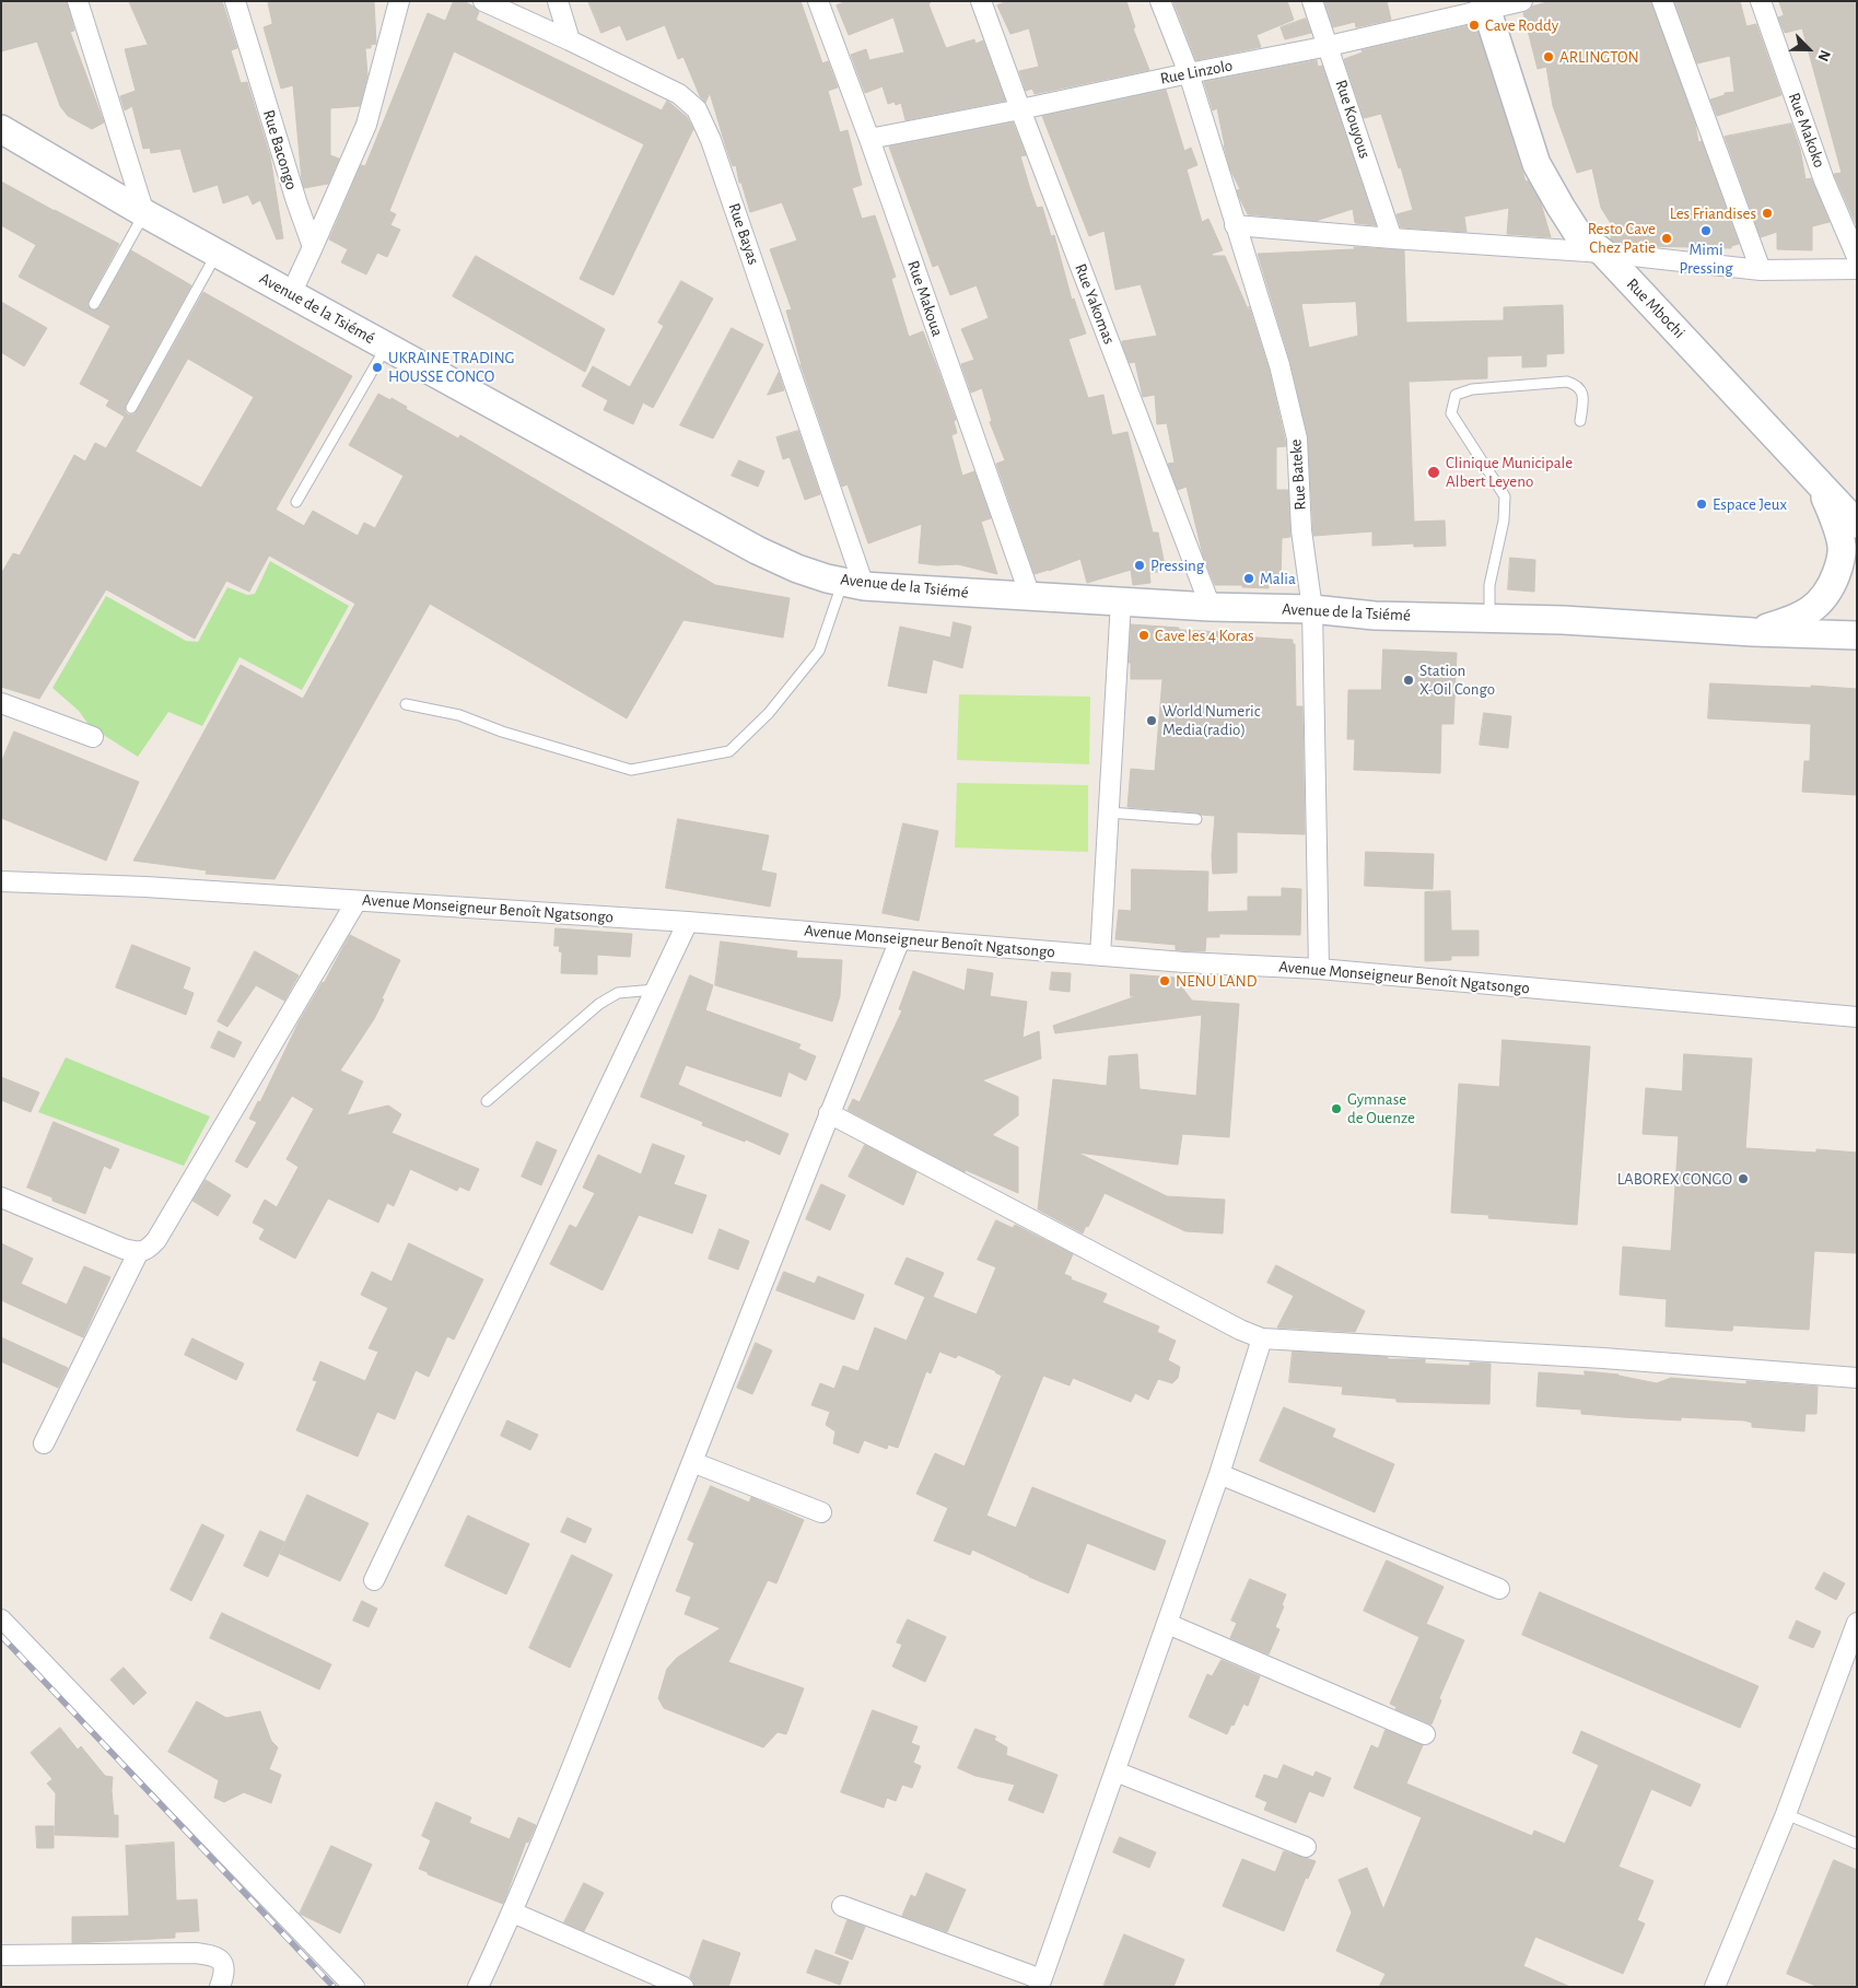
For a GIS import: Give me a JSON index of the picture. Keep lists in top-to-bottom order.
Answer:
{
  "streets": {
    "main road": ["Avenue de la Tsiémé", "Rue Mbochi"],
    "street": [
      "Rue Linzolo",
      "Rue Kouyous",
      "Rue Makoko",
      "Rue Bacongo",
      "Rue Bayas",
      "Rue Makoua",
      "Rue Yakomas",
      "Rue Bateke",
      "Avenue Monseigneur Benoît Ngatsongo"
    ]
  },
  "crossings": [
    ["Rue Linzolo", "Rue Kouyous"],
    ["Rue Linzolo", "Rue Makoua"],
    ["Rue Linzolo", "Rue Yakomas"],
    ["Rue Linzolo", "Rue Mbochi"],
    ["Rue Linzolo", "Rue Bateke"],
    ["Rue Bayas", "Avenue de la Tsiémé"],
    ["Rue Makoua", "Avenue de la Tsiémé"],
    ["Rue Yakomas", "Avenue de la Tsiémé"],
    ["Avenue de la Tsiémé", "Rue Bateke"],
    ["Rue Bateke", "Avenue Monseigneur Benoît Ngatsongo"]
  ],
  "places": [
    "Cave Roddy",
    "ARLINGTON",
    "Les Friandises",
    "Mimi Pressing",
    "Resto Cave Chez Patie",
    "UKRAINE TRADING HOUSSE CONCO",
    "Clinique Municipale Albert Leyeno",
    "Espace Jeux",
    "Pressing",
    "Malia",
    "Cave les 4 Koras",
    "Station X-Oil Congo",
    "World Numeric Media(radio)",
    "NENU LAND",
    "Gymnase de Ouenze",
    "LABOREX CONGO"
  ],
  "north": "bottom right"
}
